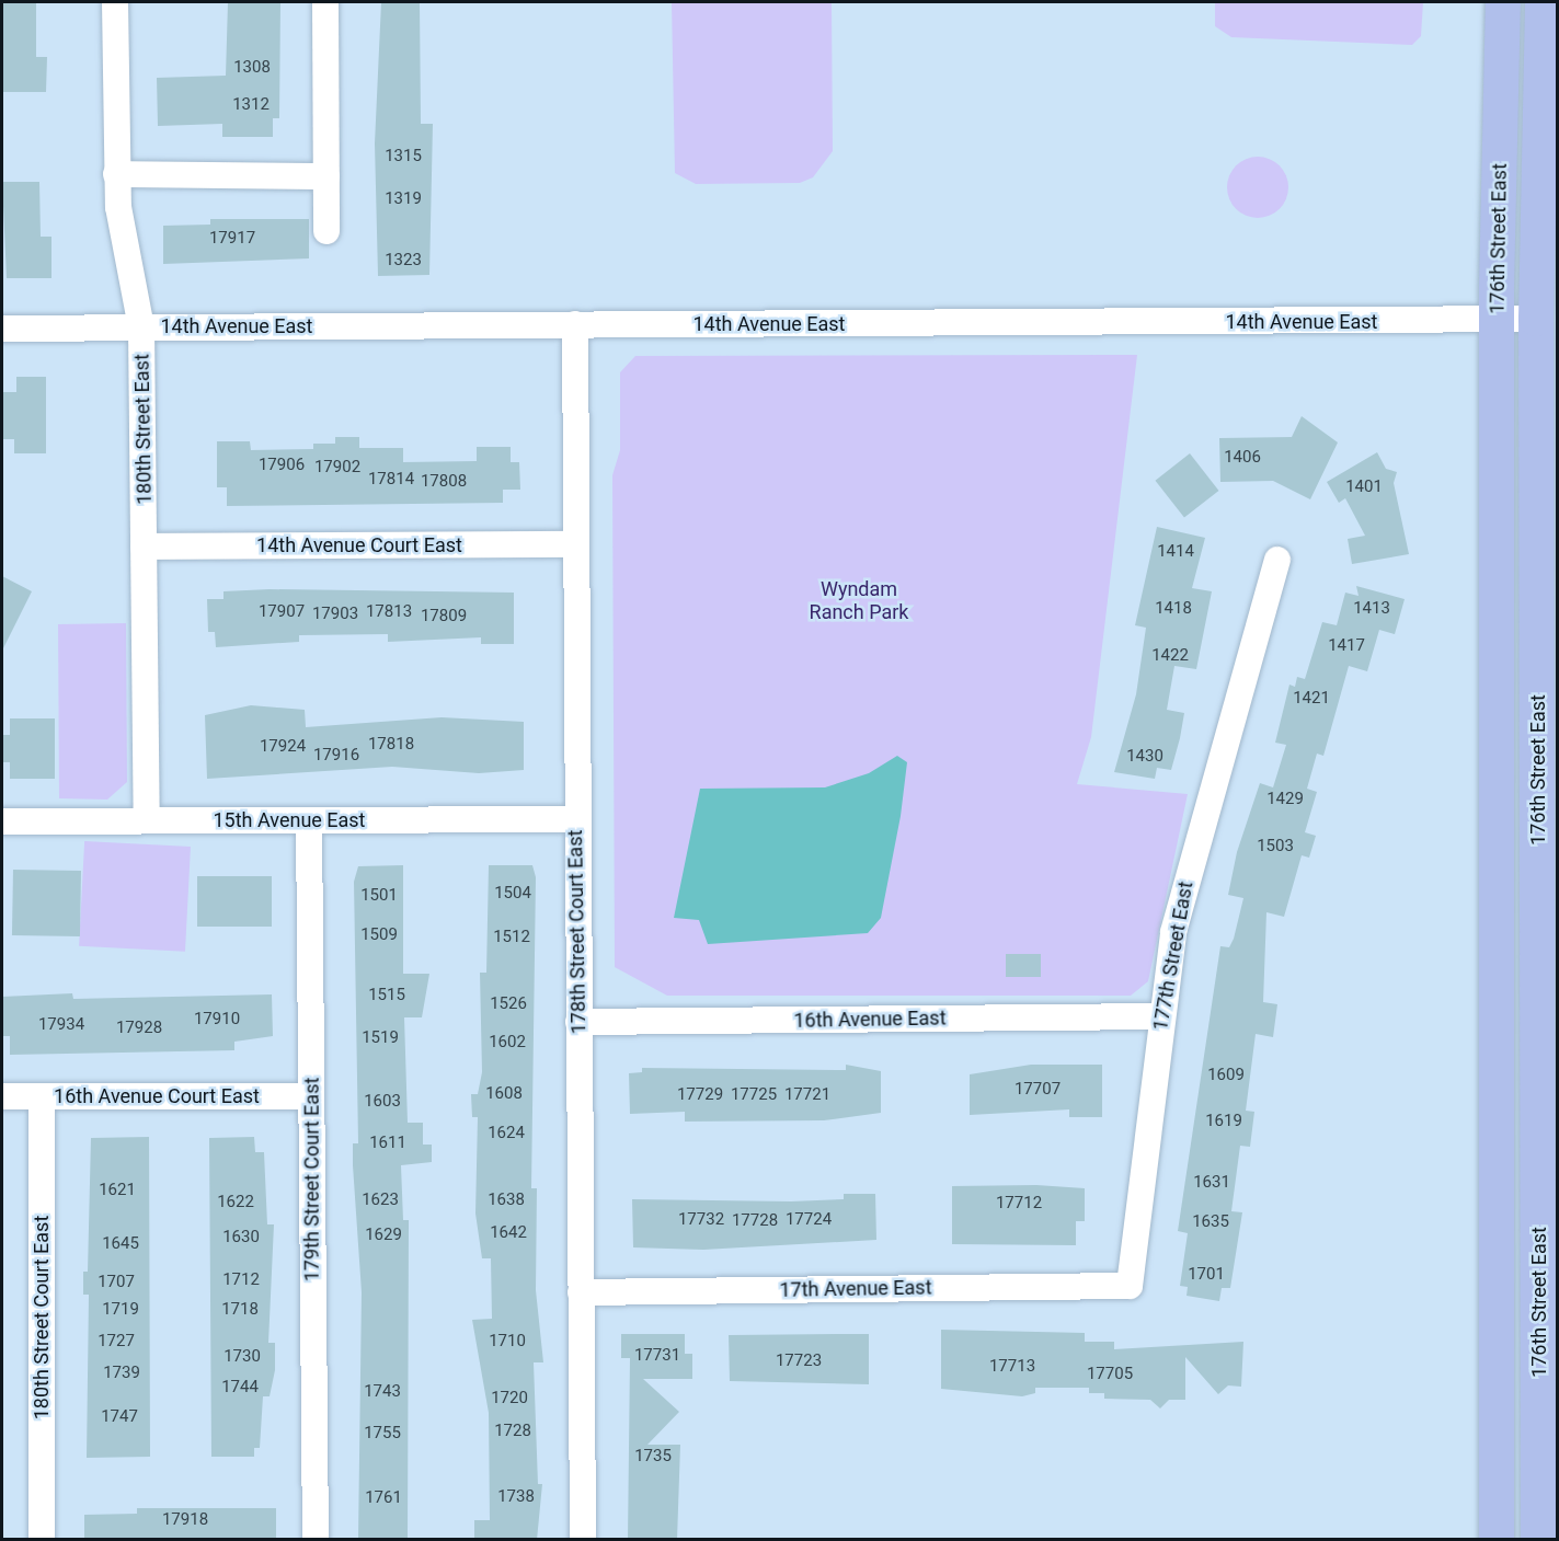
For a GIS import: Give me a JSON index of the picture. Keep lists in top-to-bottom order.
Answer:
{
  "streets": {
    "main road": ["176th Street East"],
    "street": [
      "14th Avenue East",
      "180th Street East",
      "14th Avenue Court East",
      "15th Avenue East",
      "178th Street Court East",
      "177th Street East",
      "16th Avenue East",
      "16th Avenue Court East",
      "179th Street Court East",
      "17th Avenue East",
      "180th Street Court East"
    ]
  },
  "crossings": [
    ["176th Street East", "14th Avenue East"],
    ["14th Avenue East", "180th Street East"],
    ["14th Avenue East", "178th Street Court East"],
    ["180th Street East", "14th Avenue Court East"],
    ["180th Street East", "15th Avenue East"],
    ["14th Avenue Court East", "178th Street Court East"],
    ["15th Avenue East", "178th Street Court East"],
    ["15th Avenue East", "179th Street Court East"],
    ["178th Street Court East", "16th Avenue East"],
    ["178th Street Court East", "17th Avenue East"],
    ["177th Street East", "16th Avenue East"],
    ["177th Street East", "17th Avenue East"],
    ["16th Avenue Court East", "179th Street Court East"],
    ["16th Avenue Court East", "180th Street Court East"]
  ],
  "parks": ["Wyndam Ranch Park"],
  "house_numbers": [
    "1308",
    "1312",
    "1315",
    "1319",
    "17917",
    "1323",
    "1406",
    "17906",
    "17902",
    "17814",
    "17808",
    "1401",
    "1414",
    "1418",
    "1413",
    "17907",
    "17813",
    "17903",
    "17809",
    "1417",
    "1422",
    "1421",
    "17818",
    "17924",
    "17916",
    "1430",
    "1429",
    "1503",
    "1504",
    "1501",
    "1509",
    "1512",
    "1515",
    "1526",
    "17910",
    "17934",
    "17928",
    "1519",
    "1602",
    "1609",
    "17707",
    "1608",
    "17729",
    "17725",
    "17721",
    "1603",
    "1619",
    "1624",
    "1611",
    "1631",
    "1621",
    "1623",
    "1638",
    "1622",
    "17712",
    "17732",
    "17724",
    "17728",
    "1635",
    "1642",
    "1629",
    "1630",
    "1645",
    "1701",
    "1712",
    "1707",
    "1719",
    "1718",
    "1727",
    "1710",
    "17731",
    "1730",
    "17723",
    "17713",
    "1739",
    "17705",
    "1744",
    "1743",
    "1720",
    "1747",
    "1728",
    "1755",
    "1735",
    "1738",
    "1761",
    "17918"
  ]
}
